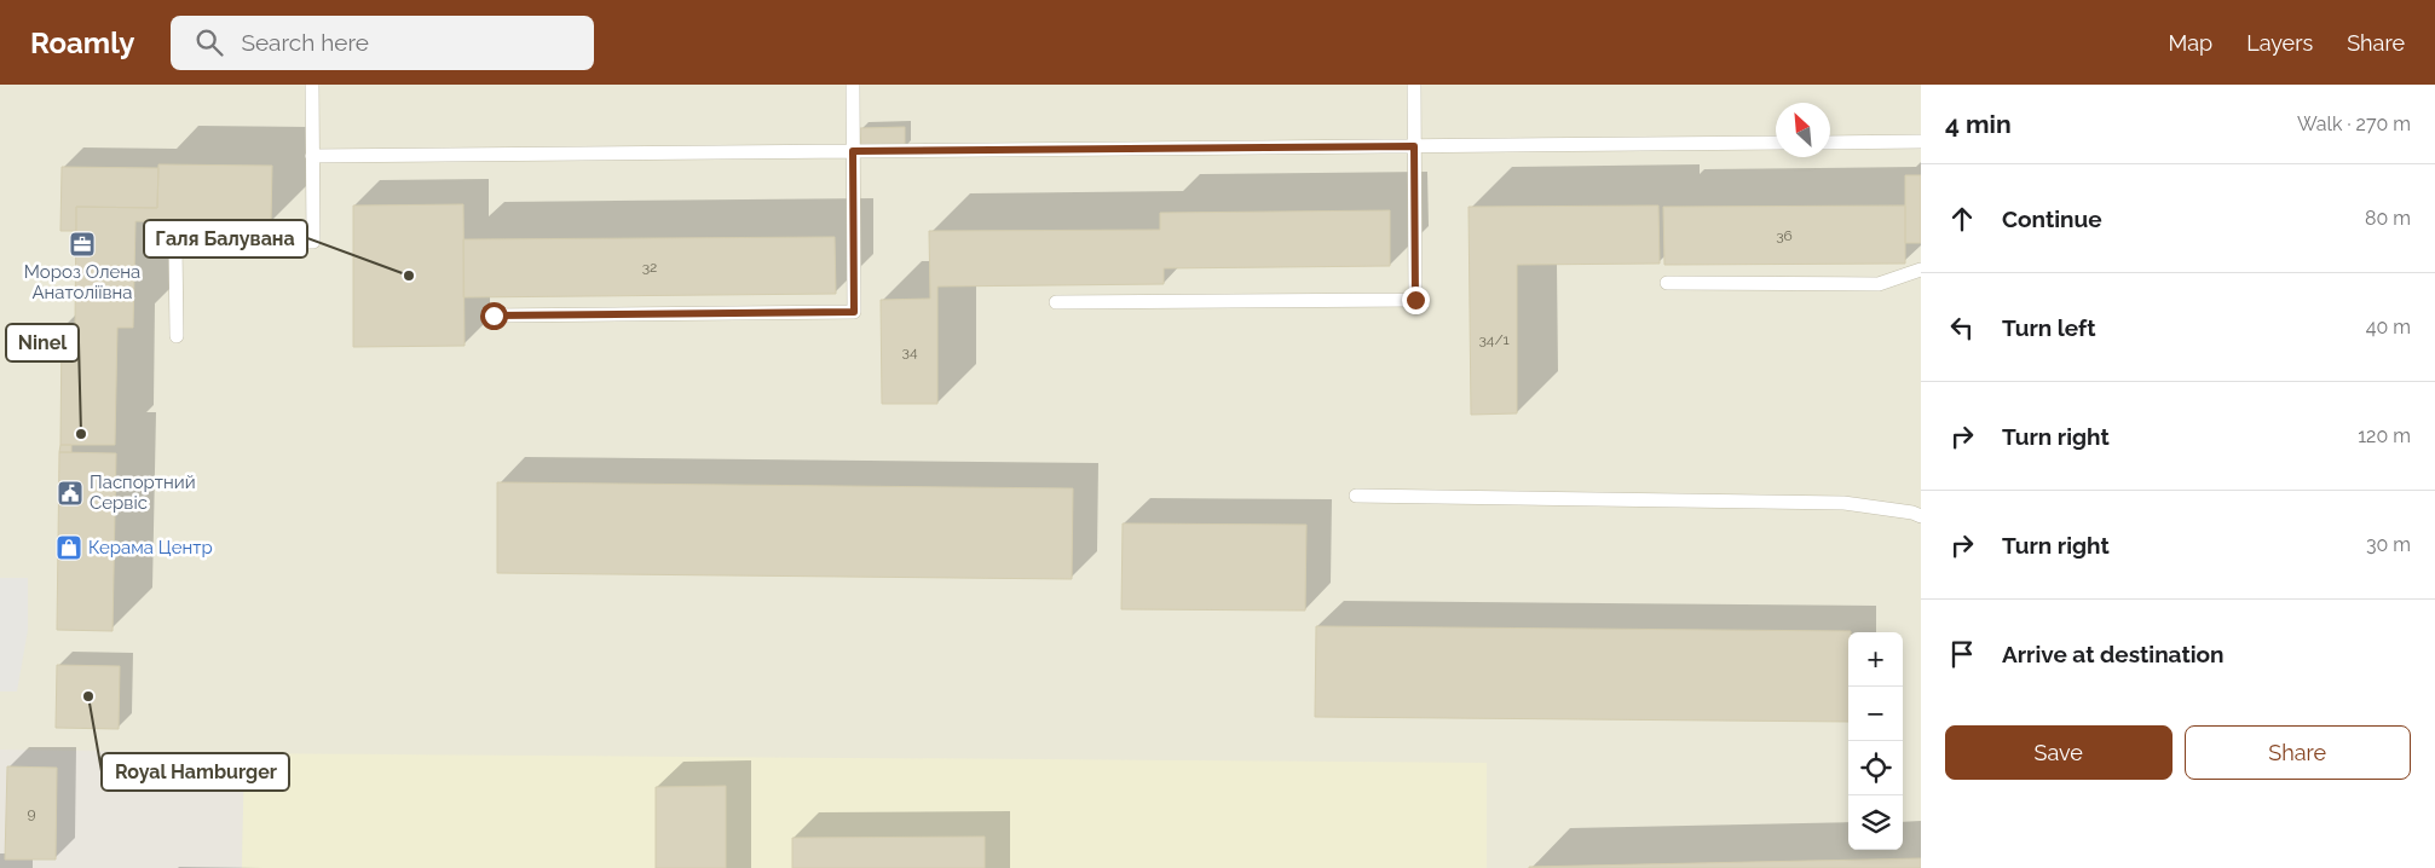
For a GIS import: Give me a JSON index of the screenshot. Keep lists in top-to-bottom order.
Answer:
{
  "places": {
    "office": ["Мороз Олена Анатоліївна"],
    "other": ["Галя Балувана", "Ninel", "Royal Hamburger"],
    "public building": ["Паспортний Сервіс"],
    "shop": ["Керама Центр"]
  },
  "house_numbers": [
    "36",
    "32",
    "34/1",
    "34",
    "9"
  ],
  "north": "top left",
  "page": {
    "header": "Roamly",
    "search": "Search here",
    "nav": ["Map", "Layers", "Share"],
    "heading": ["4 min", "Walk · 270 m"],
    "list": [
      ["Continue", "80 m"],
      ["Turn left", "40 m"],
      ["Turn right", "120 m"],
      ["Turn right", "30 m"],
      "Arrive at destination"
    ],
    "map_buttons": ["+", "−"],
    "buttons": ["Save", "Share"]
  }
}
